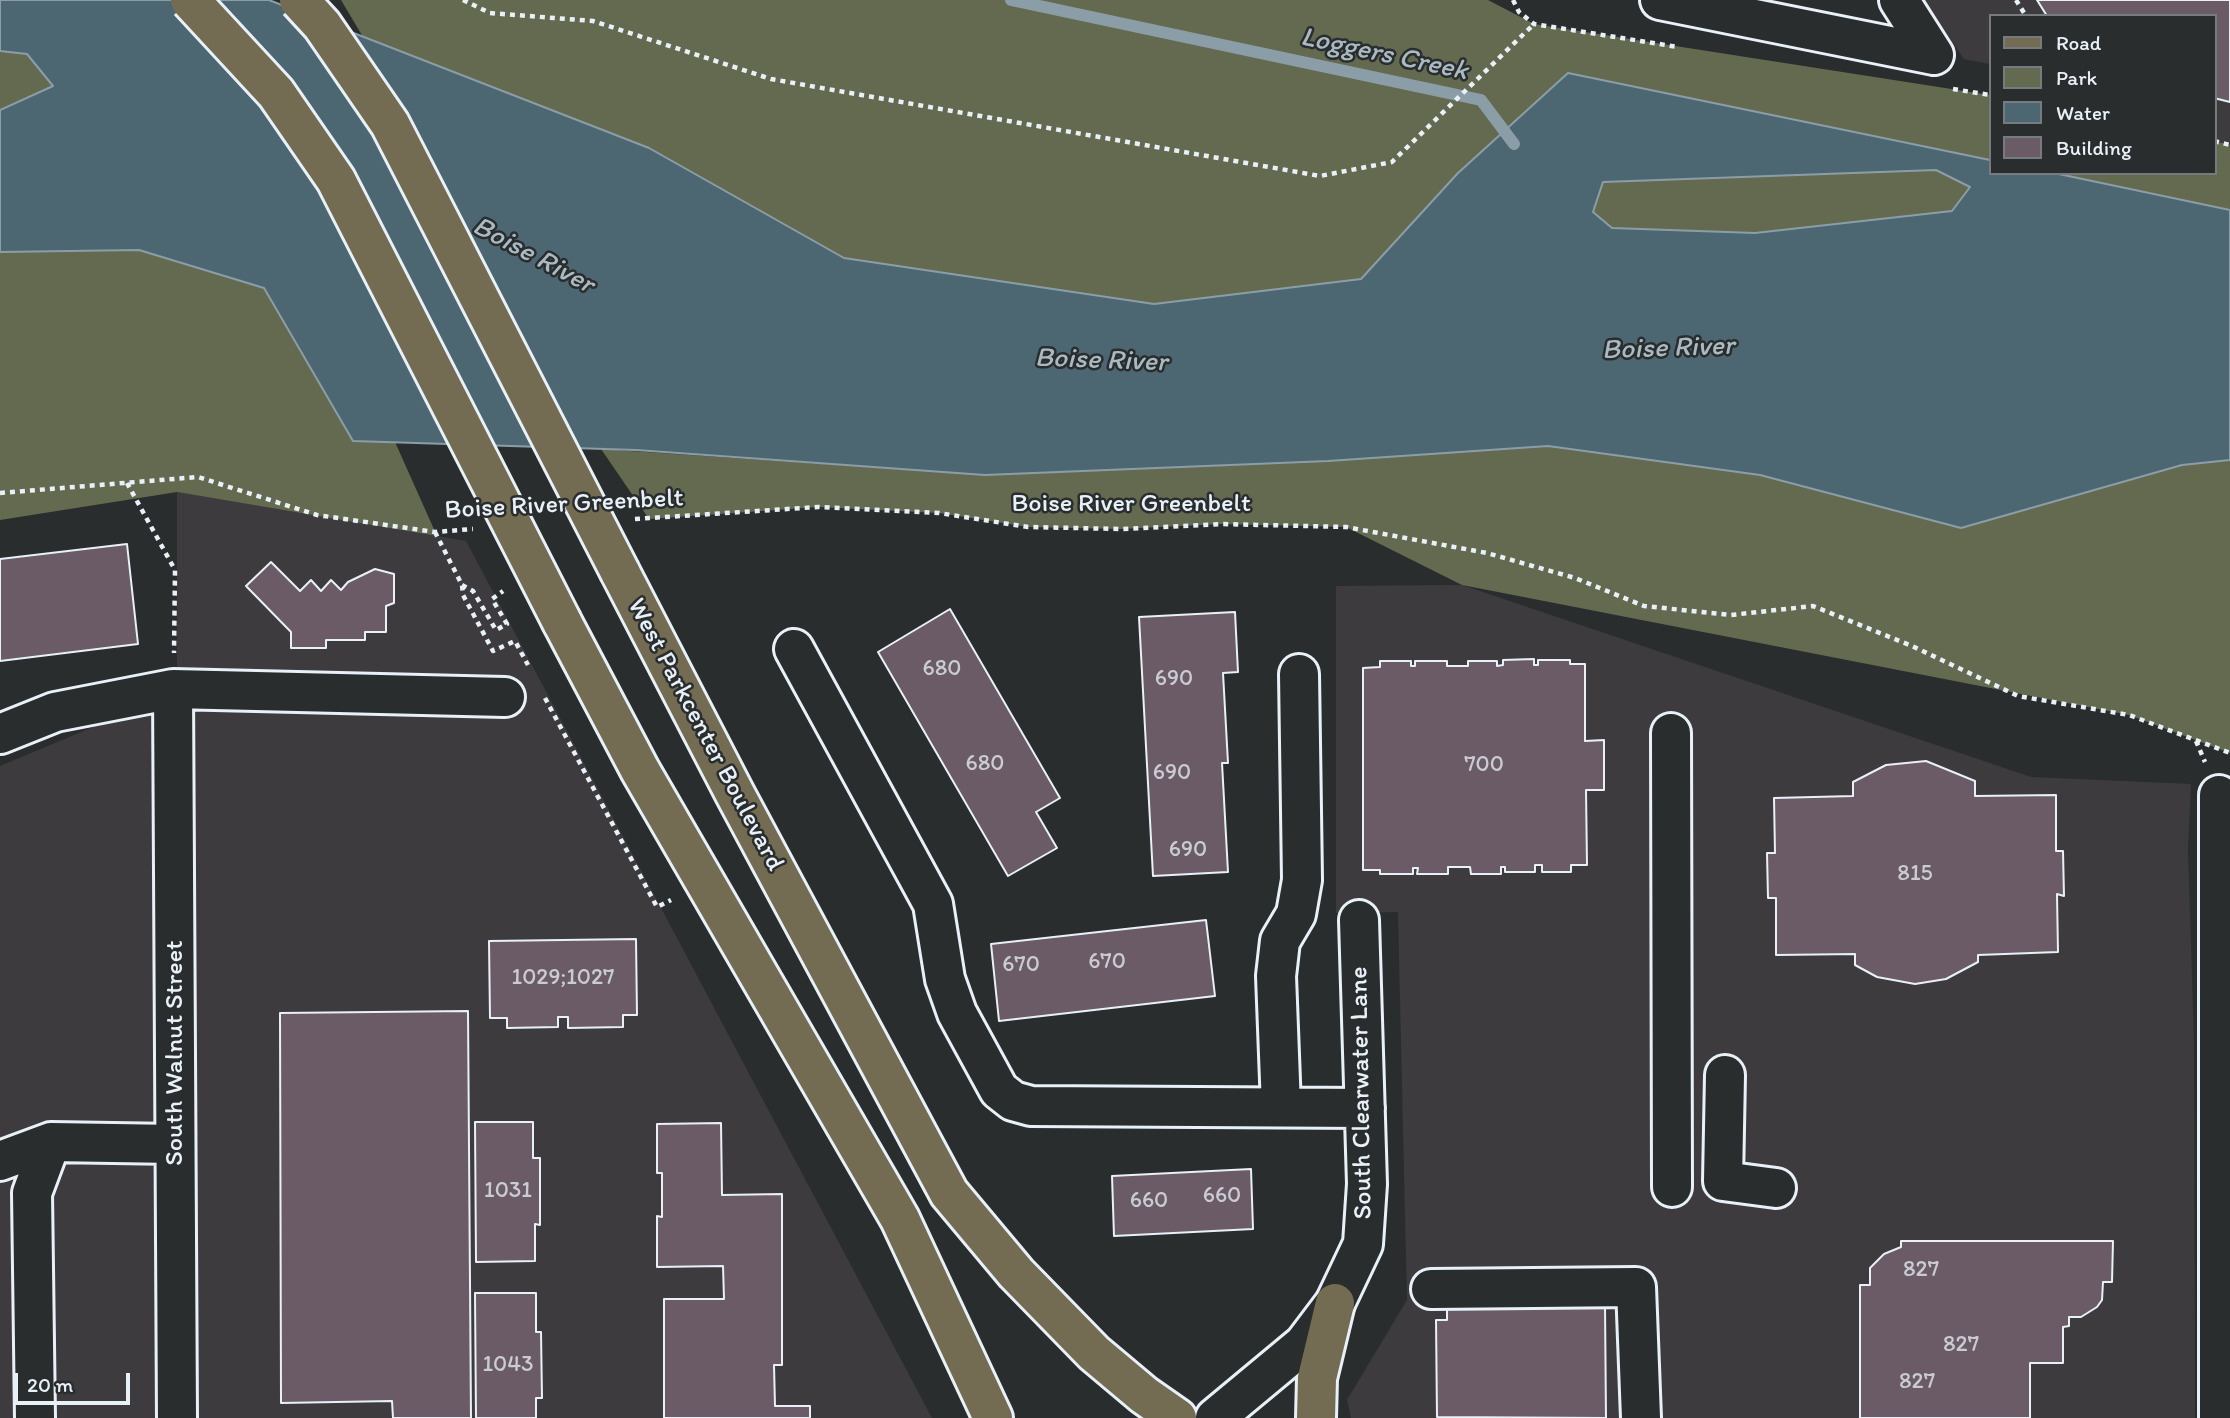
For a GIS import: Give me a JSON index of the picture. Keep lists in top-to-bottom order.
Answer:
{
  "streets": {
    "main road": ["West Parkcenter Boulevard"],
    "street": ["South Walnut Street", "South Clearwater Lane"],
    "path": ["Boise River Greenbelt"]
  },
  "water": ["Loggers Creek", "Boise River"],
  "house_numbers": [
    "680",
    "690",
    "680",
    "700",
    "690",
    "690",
    "815",
    "670",
    "670",
    "1029;1027",
    "1031",
    "660",
    "660",
    "827",
    "827",
    "1043",
    "827"
  ],
  "legend": [
    "Road",
    "Park",
    "Water",
    "Building"
  ],
  "scale_bar": "20 m"
}
